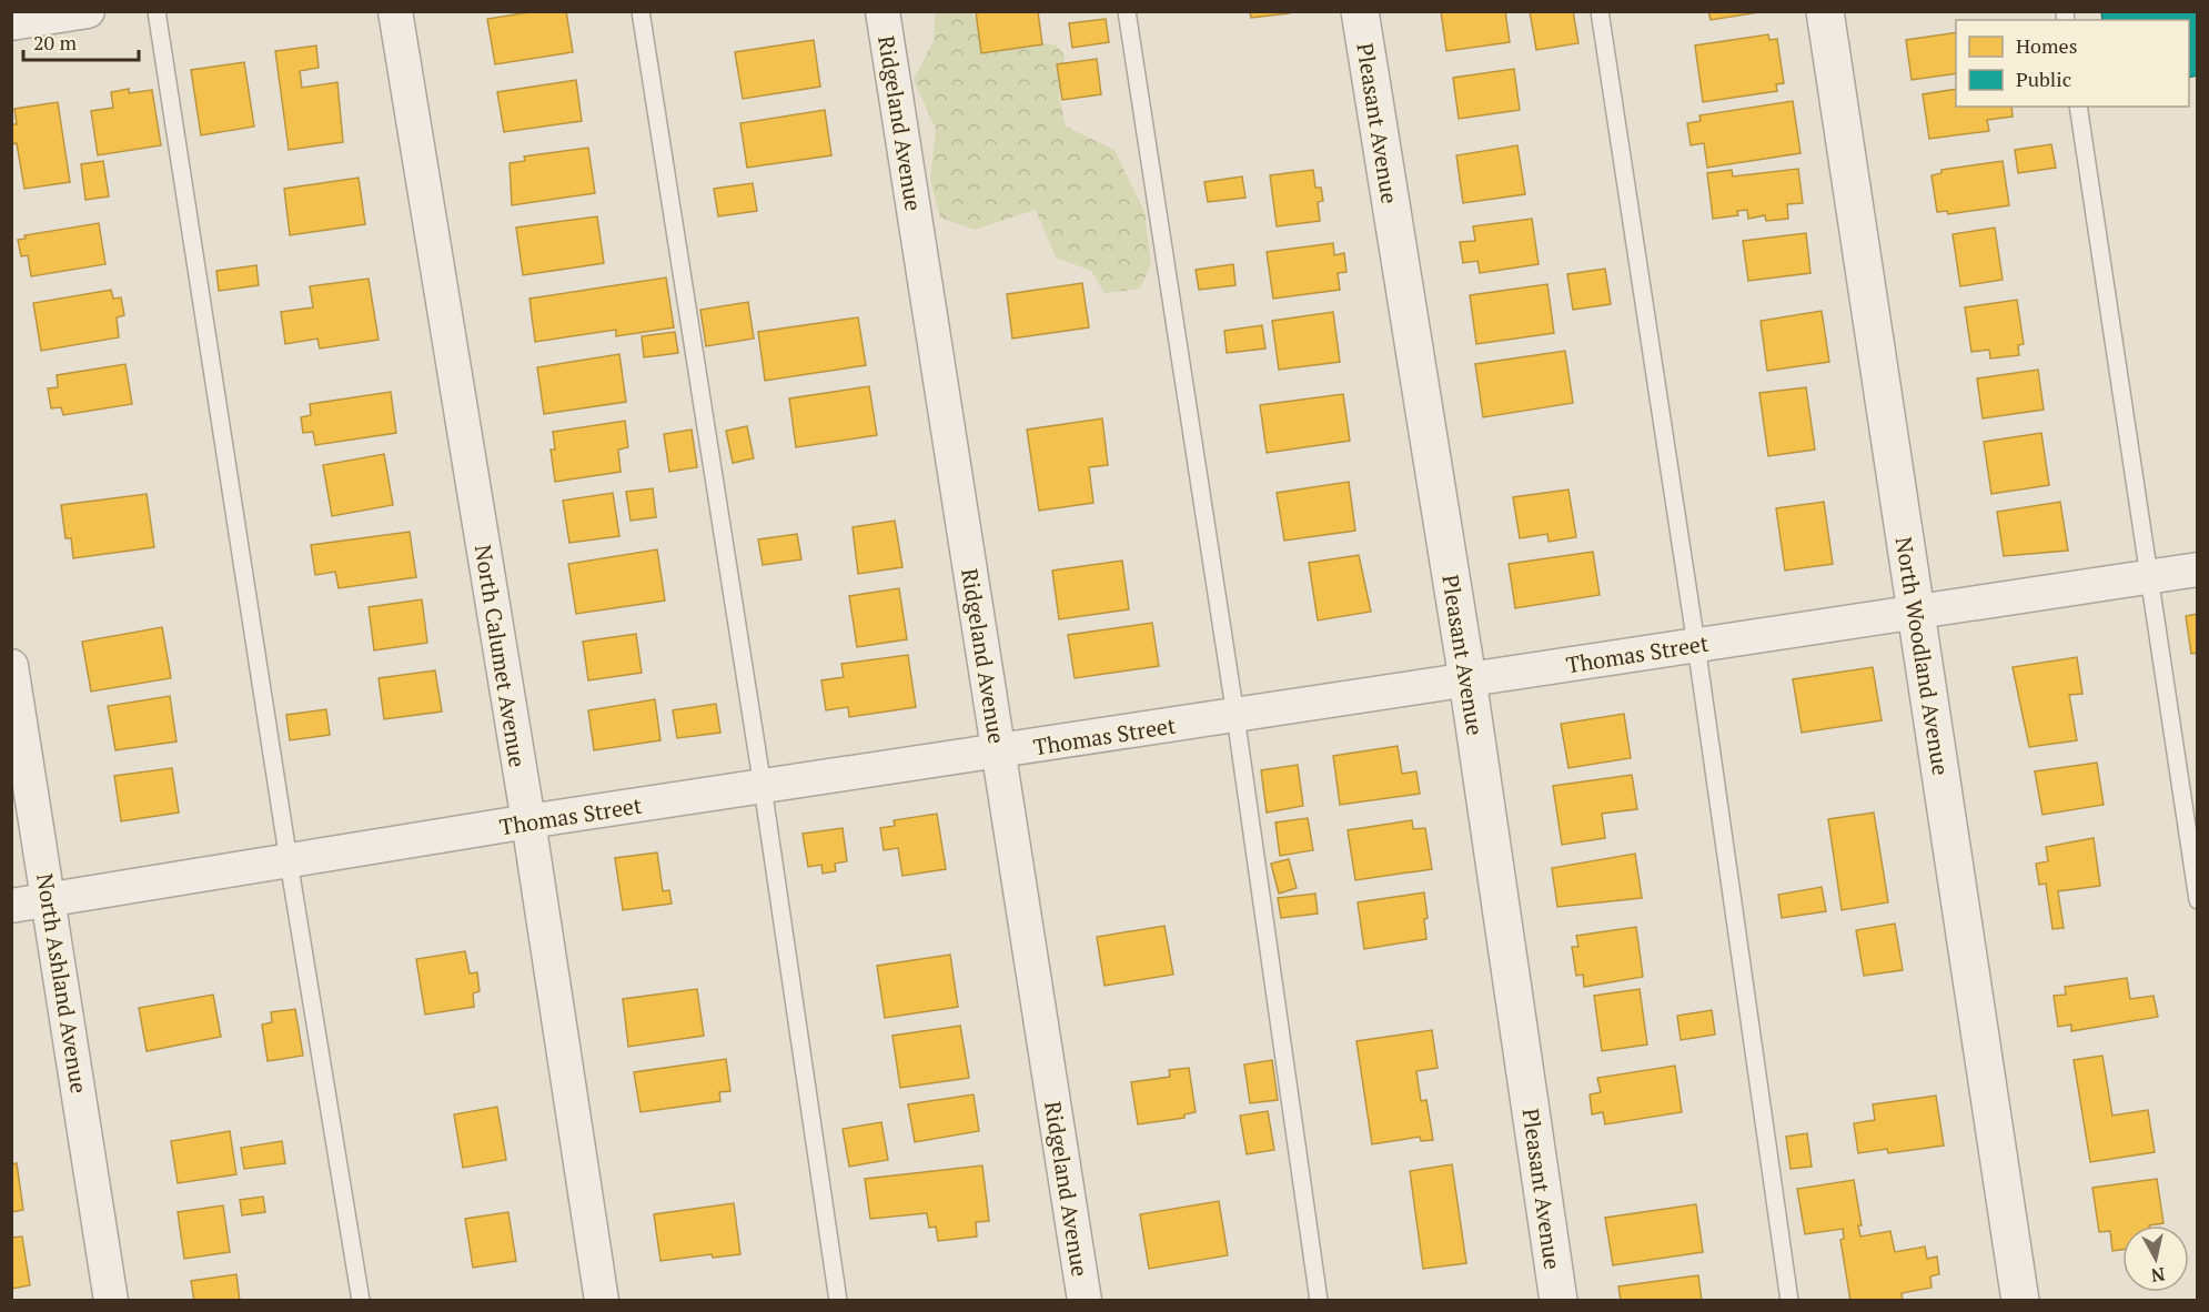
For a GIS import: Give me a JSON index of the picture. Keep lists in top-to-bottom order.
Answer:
{
  "streets": {
    "street": [
      "Ridgeland Avenue",
      "Pleasant Avenue",
      "Thomas Street",
      "North Calumet Avenue",
      "North Woodland Avenue",
      "North Ashland Avenue"
    ]
  },
  "crossings": [
    ["Ridgeland Avenue", "Thomas Street"],
    ["Pleasant Avenue", "Thomas Street"],
    ["Thomas Street", "North Calumet Avenue"],
    ["Thomas Street", "North Woodland Avenue"],
    ["Thomas Street", "North Ashland Avenue"]
  ],
  "legend": ["Homes", "Public"],
  "scale_bar": "20 m",
  "north": "bottom"
}
